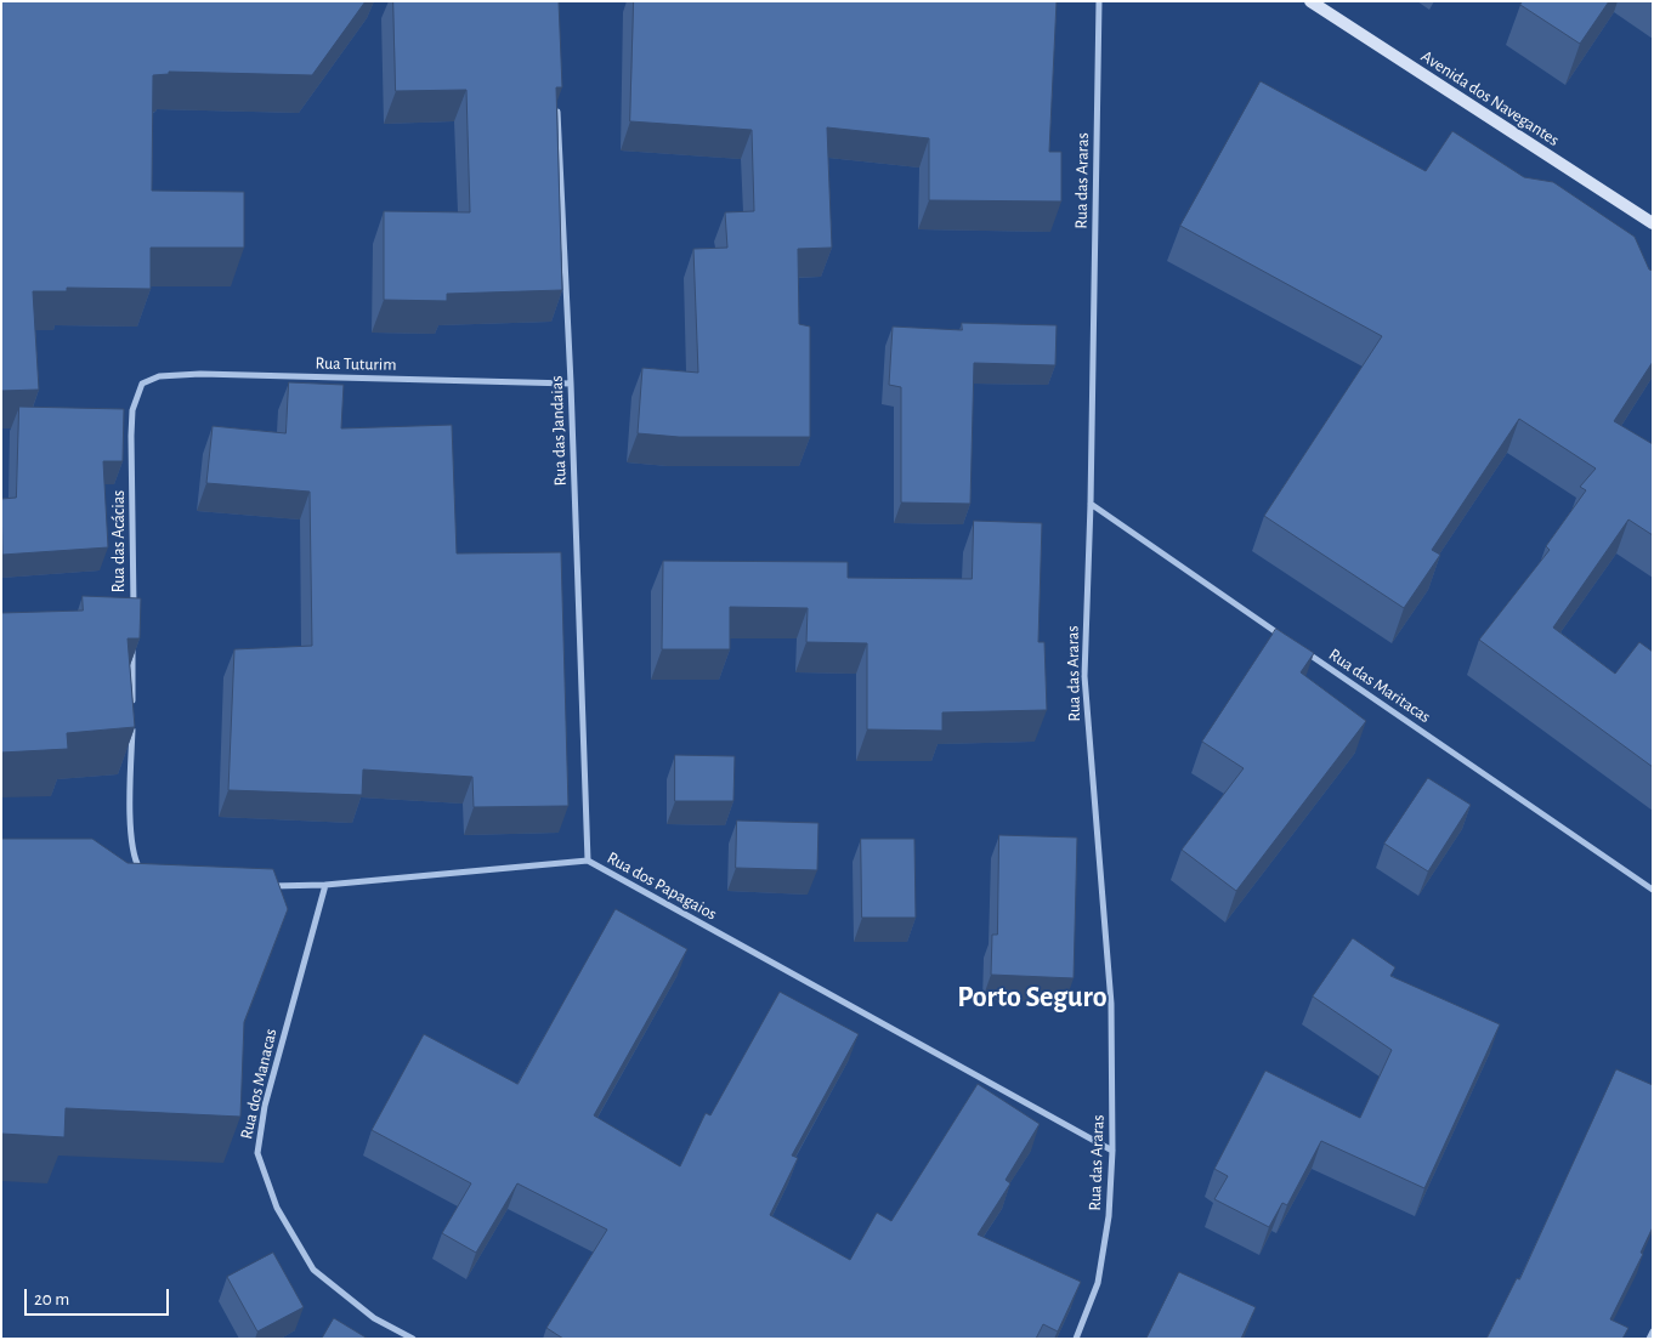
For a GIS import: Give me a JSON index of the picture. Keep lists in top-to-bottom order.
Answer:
{
  "streets": {
    "main road": ["Avenida dos Navegantes"],
    "street": [
      "Rua das Araras",
      "Rua Tuturim",
      "Rua das Jandaias",
      "Rua das Acácias",
      "Rua das Maritacas",
      "Rua dos Papagaios",
      "Rua dos Manacas"
    ]
  },
  "crossings": [
    ["Rua das Araras", "Rua dos Papagaios"],
    ["Rua Tuturim", "Rua das Jandaias"],
    ["Rua Tuturim", "Rua das Acácias"],
    ["Rua das Jandaias", "Rua dos Papagaios"],
    ["Rua dos Papagaios", "Rua dos Manacas"]
  ],
  "districts": ["Porto Seguro"],
  "scale_bar": "20 m"
}
